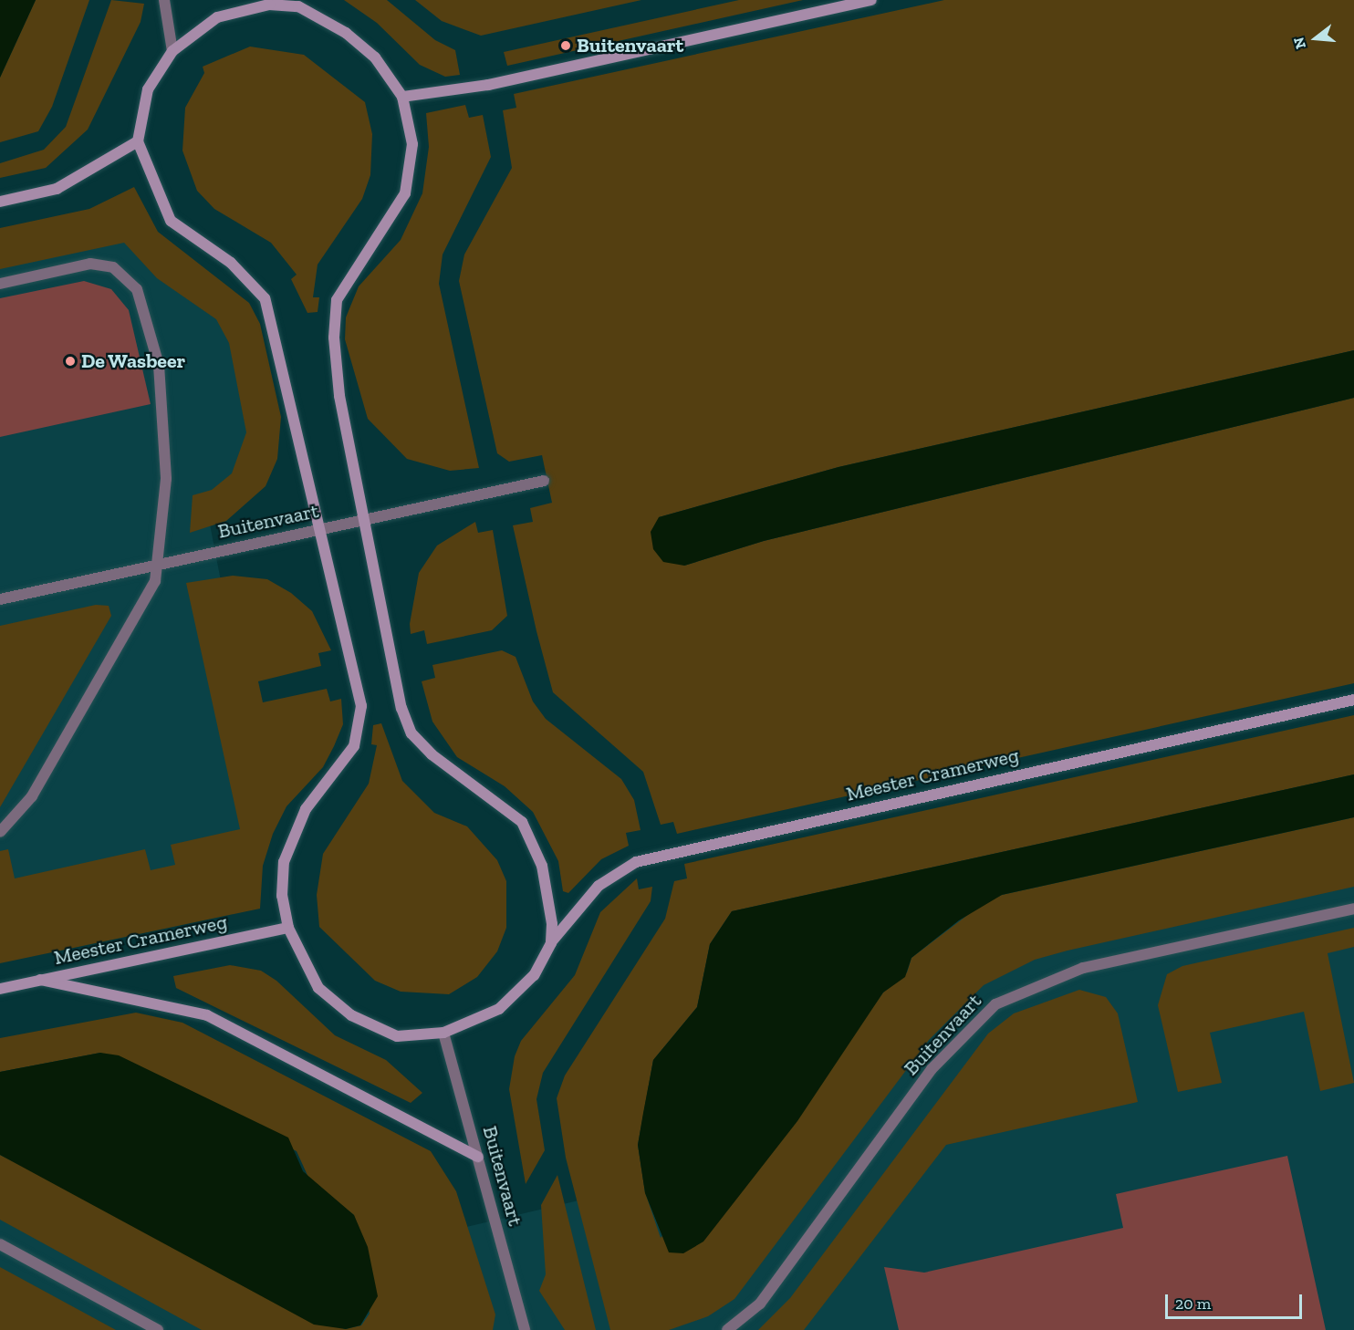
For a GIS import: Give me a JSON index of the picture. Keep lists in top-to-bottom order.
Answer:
{
  "streets": {
    "main road": ["Meester Cramerweg"],
    "street": ["Buitenvaart"]
  },
  "crossings": [
    ["Buitenvaart", "Meester Cramerweg"]
  ],
  "places": ["Buitenvaart", "De Wasbeer"],
  "scale_bar": "20 m",
  "north": "left"
}
